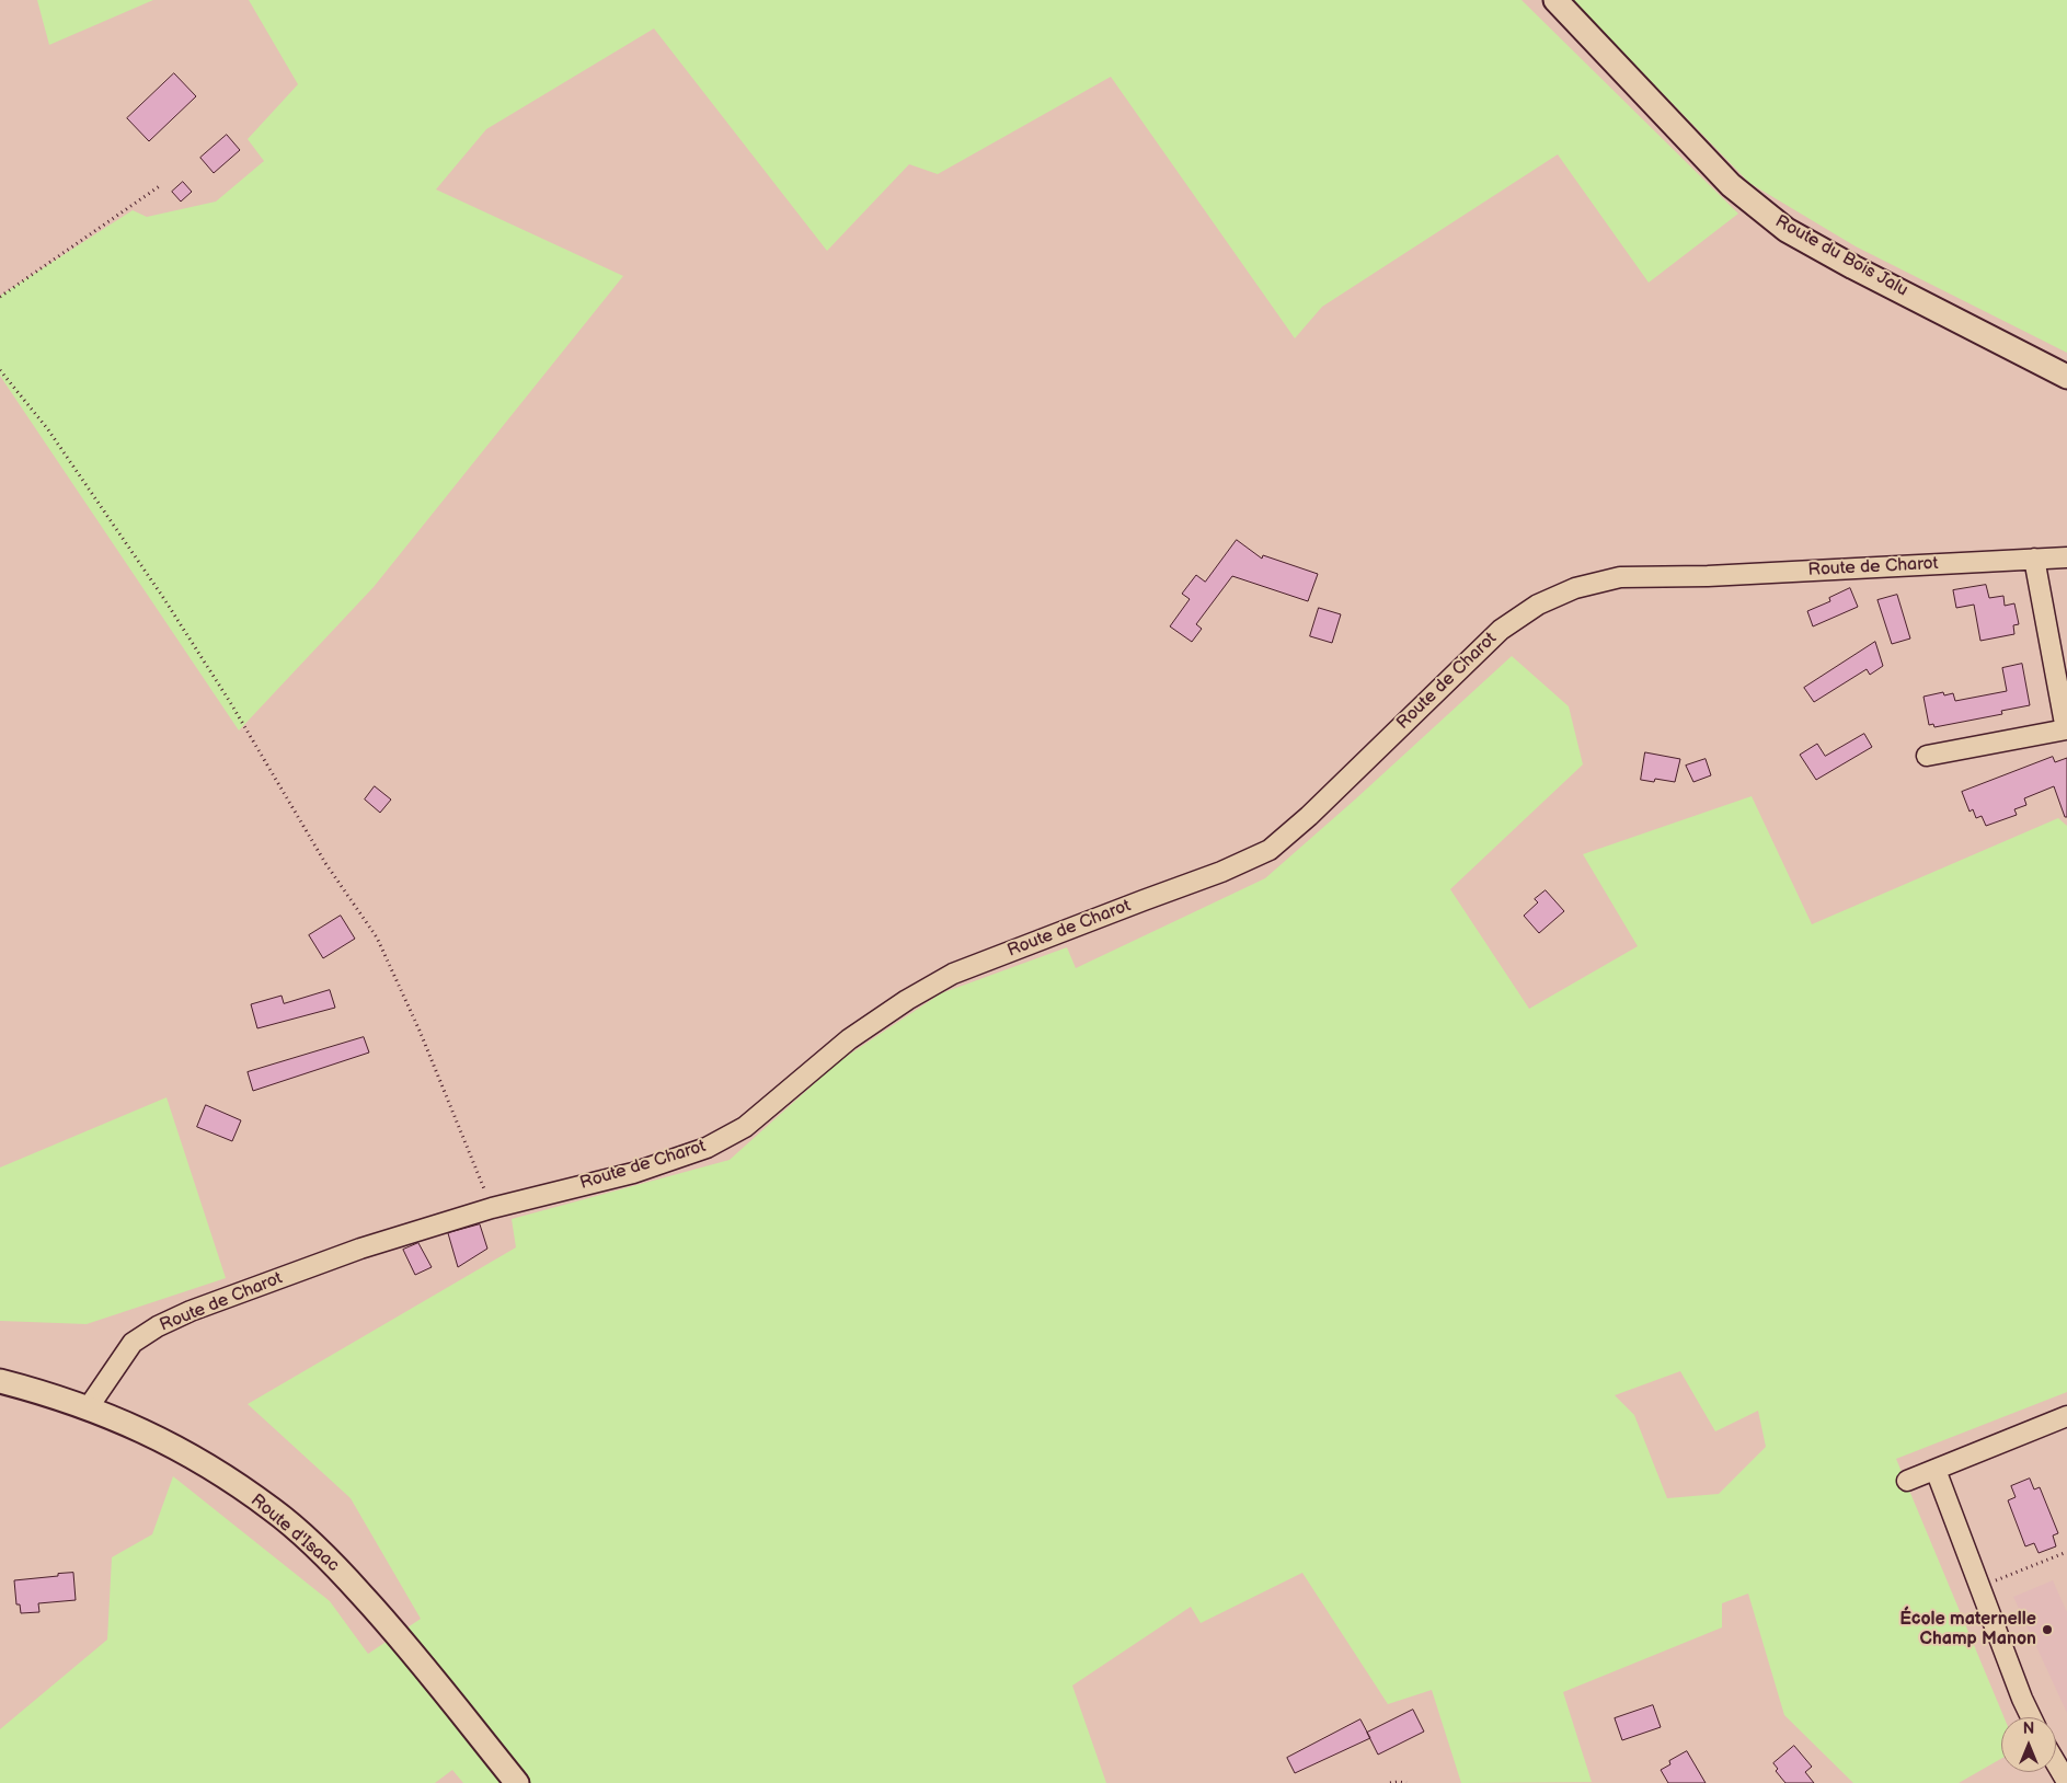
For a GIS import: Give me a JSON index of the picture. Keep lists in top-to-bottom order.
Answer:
{
  "streets": {
    "street": ["Route du Bois Jalu", "Route de Charot", "Route d'Isaac"]
  },
  "crossings": [
    ["Route de Charot", "Route d'Isaac"]
  ],
  "places": ["École maternelle Champ Manon"],
  "north": "top"
}
